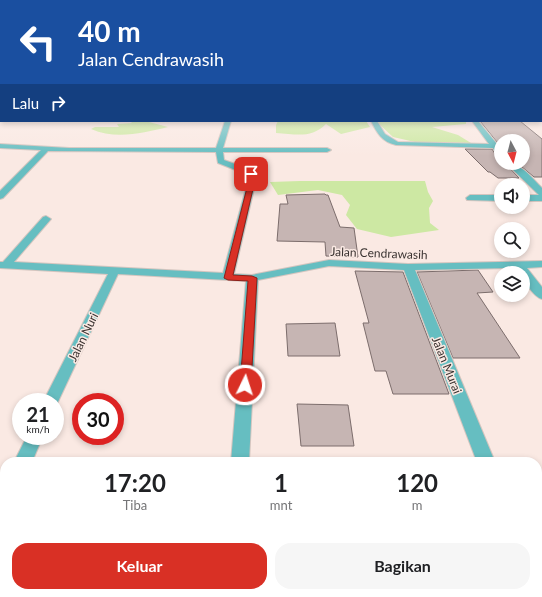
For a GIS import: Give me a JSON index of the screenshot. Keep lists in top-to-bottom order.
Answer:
{
  "streets": {
    "street": ["Jalan Cendrawasih", "Jalan Nuri", "Jalan Murai"]
  },
  "crossings": [
    ["Jalan Cendrawasih", "Jalan Nuri"],
    ["Jalan Cendrawasih", "Jalan Murai"]
  ],
  "north": "bottom",
  "page": {
    "turn": ["40 m", "Jalan Cendrawasih"],
    "then": "Lalu",
    "speed": "21 km/h",
    "limit": "30",
    "eta": [
      "17:20",
      "Tiba",
      "1",
      "mnt",
      "120",
      "m"
    ],
    "buttons": ["Keluar", "Bagikan"]
  }
}
